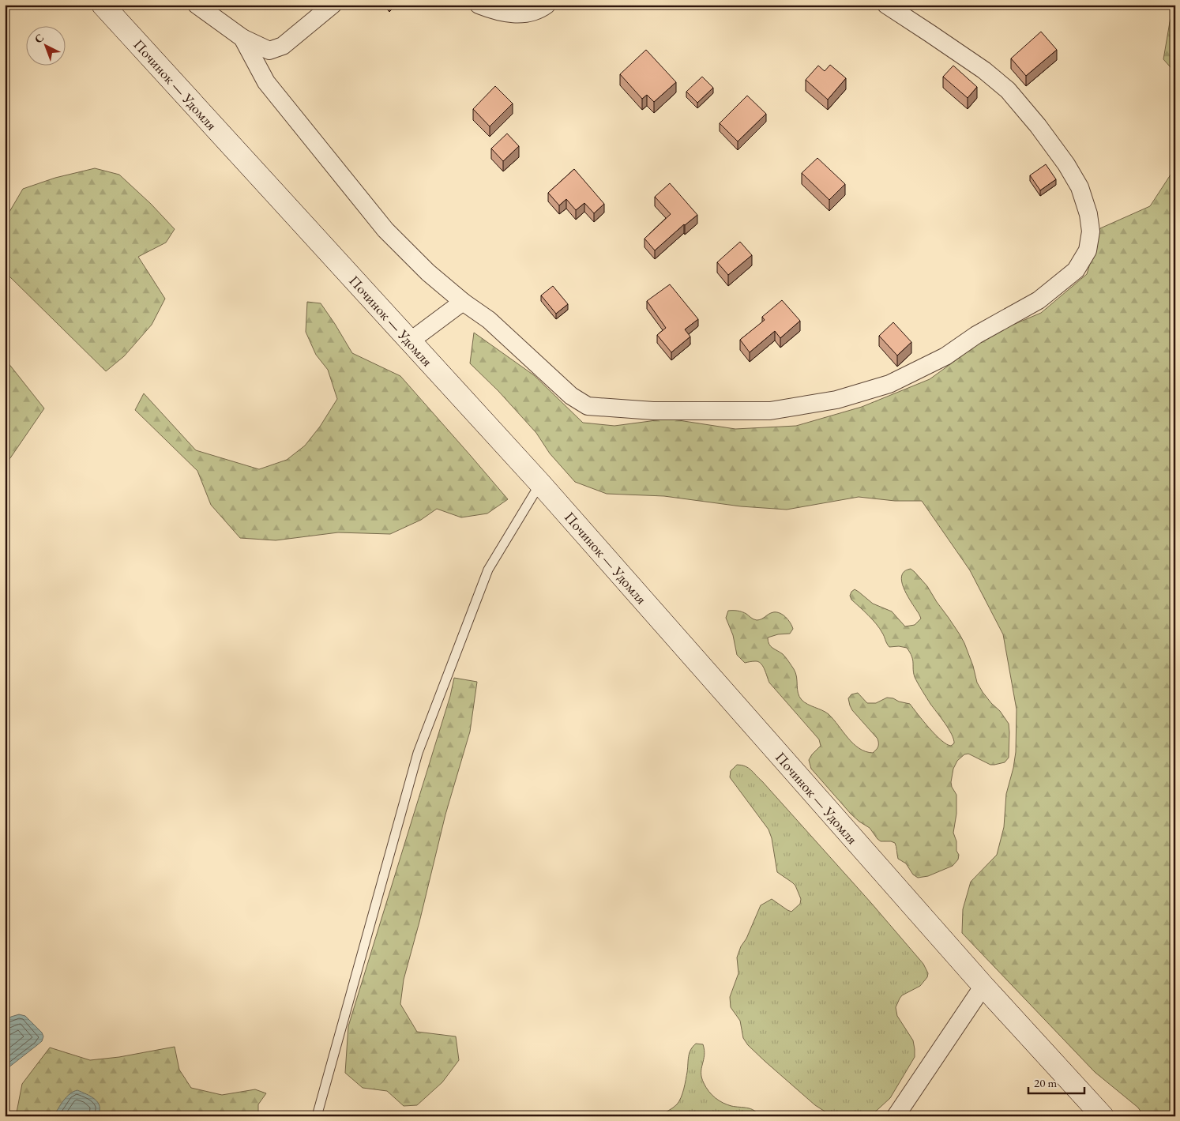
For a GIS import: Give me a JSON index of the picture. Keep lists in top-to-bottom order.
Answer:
{
  "streets": {
    "main road": ["Починок — Удомля"]
  },
  "scale_bar": "20 m",
  "north": "top left"
}
